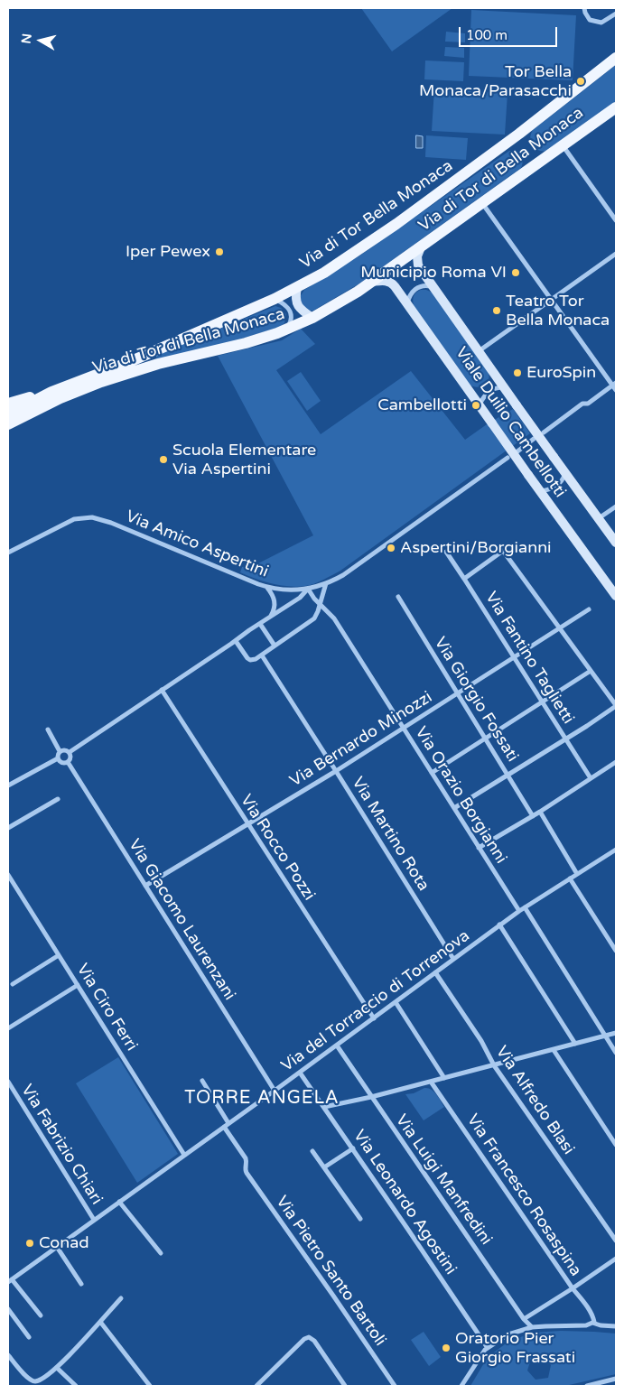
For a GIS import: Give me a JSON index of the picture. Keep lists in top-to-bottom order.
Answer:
{
  "streets": {
    "main road": ["Via di Tor di Bella Monaca", "Via di Tor Bella Monaca", "Viale Duilio Cambellotti"],
    "street": [
      "Via Amico Aspertini",
      "Via Fantino Taglietti",
      "Via Giorgio Fossati",
      "Via Bernardo Minozzi",
      "Via Orazio Borgianni",
      "Via Martino Rota",
      "Via Rocco Pozzi",
      "Via Giacomo Laurenzani",
      "Via del Torraccio di Torrenova",
      "Via Ciro Ferri",
      "Via Alfredo Blasi",
      "Via Fabrizio Chiari",
      "Via Luigi Manfredini",
      "Via Francesco Rosaspina",
      "Via Leonardo Agostini",
      "Via Pietro Santo Bartoli"
    ]
  },
  "crossings": [
    ["Via di Tor di Bella Monaca", "Via di Tor Bella Monaca"],
    ["Via di Tor di Bella Monaca", "Viale Duilio Cambellotti"],
    ["Via Amico Aspertini", "Via Orazio Borgianni"],
    ["Via Fantino Taglietti", "Via Bernardo Minozzi"],
    ["Via Giorgio Fossati", "Via Bernardo Minozzi"],
    ["Via Bernardo Minozzi", "Via Orazio Borgianni"],
    ["Via Bernardo Minozzi", "Via Martino Rota"],
    ["Via Bernardo Minozzi", "Via Rocco Pozzi"],
    ["Via Bernardo Minozzi", "Via Giacomo Laurenzani"],
    ["Via Orazio Borgianni", "Via del Torraccio di Torrenova"],
    ["Via Martino Rota", "Via del Torraccio di Torrenova"],
    ["Via Rocco Pozzi", "Via del Torraccio di Torrenova"],
    ["Via Giacomo Laurenzani", "Via del Torraccio di Torrenova"],
    ["Via del Torraccio di Torrenova", "Via Ciro Ferri"],
    ["Via del Torraccio di Torrenova", "Via Alfredo Blasi"],
    ["Via del Torraccio di Torrenova", "Via Fabrizio Chiari"],
    ["Via del Torraccio di Torrenova", "Via Luigi Manfredini"],
    ["Via del Torraccio di Torrenova", "Via Leonardo Agostini"],
    ["Via del Torraccio di Torrenova", "Via Pietro Santo Bartoli"]
  ],
  "districts": ["TORRE ANGELA"],
  "places": [
    "Tor Bella Monaca/Parasacchi",
    "Iper Pewex",
    "Municipio Roma VI",
    "Teatro Tor Bella Monaca",
    "EuroSpin",
    "Cambellotti",
    "Scuola Elementare Via Aspertini",
    "Aspertini/Borgianni",
    "Conad",
    "Oratorio Pier Giorgio Frassati"
  ],
  "scale_bar": "100 m",
  "north": "left"
}
